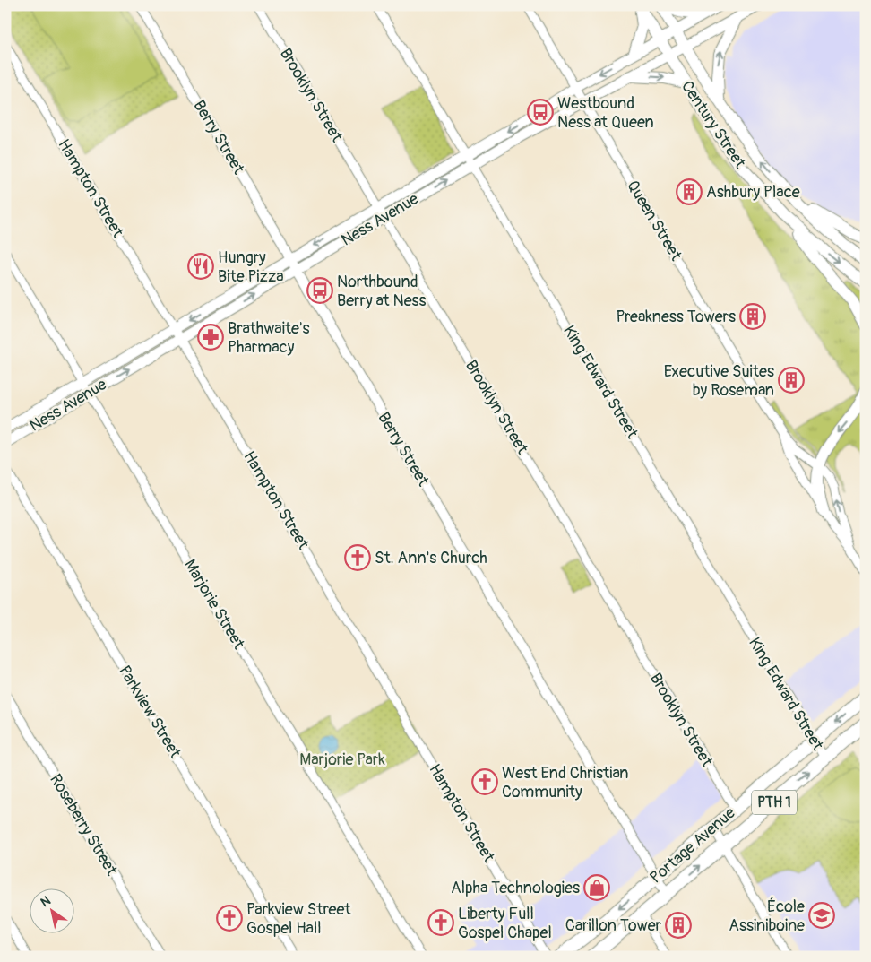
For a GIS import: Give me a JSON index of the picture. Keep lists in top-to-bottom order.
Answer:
{
  "streets": {
    "highway": ["PTH 1", "Portage Avenue"],
    "main road": ["Century Street", "Ness Avenue"],
    "street": [
      "Brooklyn Street",
      "Berry Street",
      "Hampton Street",
      "Queen Street",
      "King Edward Street",
      "Marjorie Street",
      "Parkview Street",
      "Roseberry Street"
    ]
  },
  "crossings": [
    ["Brooklyn Street", "Ness Avenue"],
    ["Brooklyn Street", "Portage Avenue"],
    ["Century Street", "Ness Avenue"],
    ["Berry Street", "Ness Avenue"],
    ["Berry Street", "Portage Avenue"],
    ["Hampton Street", "Ness Avenue"],
    ["Ness Avenue", "Queen Street"],
    ["Ness Avenue", "King Edward Street"],
    ["Ness Avenue", "Marjorie Street"],
    ["King Edward Street", "Portage Avenue"]
  ],
  "parks": ["Marjorie Park"],
  "places": {
    "bus stop": ["Westbound Ness at Queen", "Northbound Berry at Ness"],
    "building": [
      "Ashbury Place",
      "Preakness Towers",
      "Executive Suites by Roseman",
      "Carillon Tower"
    ],
    "restaurant": ["Hungry Bite Pizza"],
    "pharmacy": ["Brathwaite's Pharmacy"],
    "church": [
      "St. Ann's Church",
      "West End Christian Community",
      "Parkview Street Gospel Hall",
      "Liberty Full Gospel Chapel"
    ],
    "shop": ["Alpha Technologies"],
    "school or university": ["École Assiniboine"]
  },
  "north": "top left"
}
